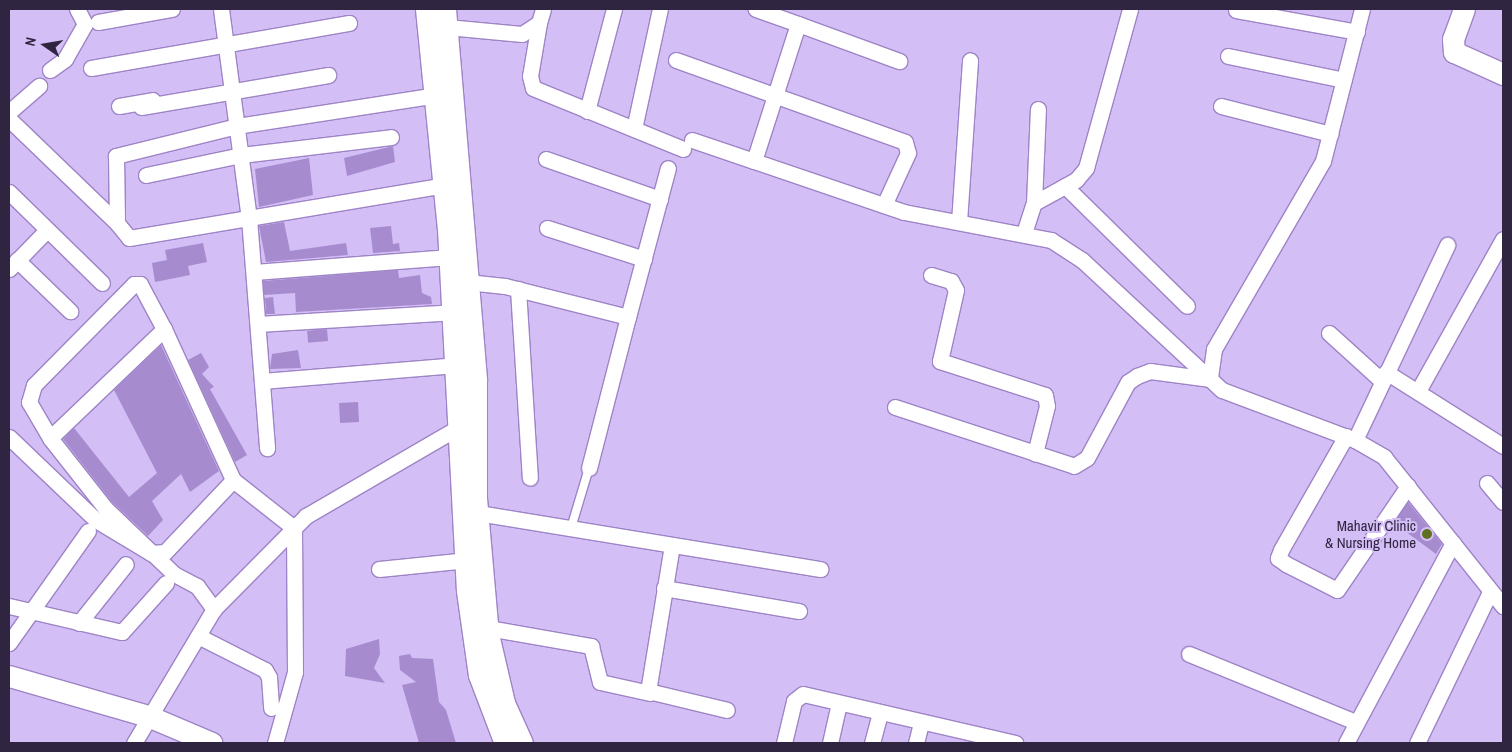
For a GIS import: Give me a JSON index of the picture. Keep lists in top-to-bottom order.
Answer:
{
  "places": ["Mahavir Clinic & Nursing Home"],
  "north": "left"
}
